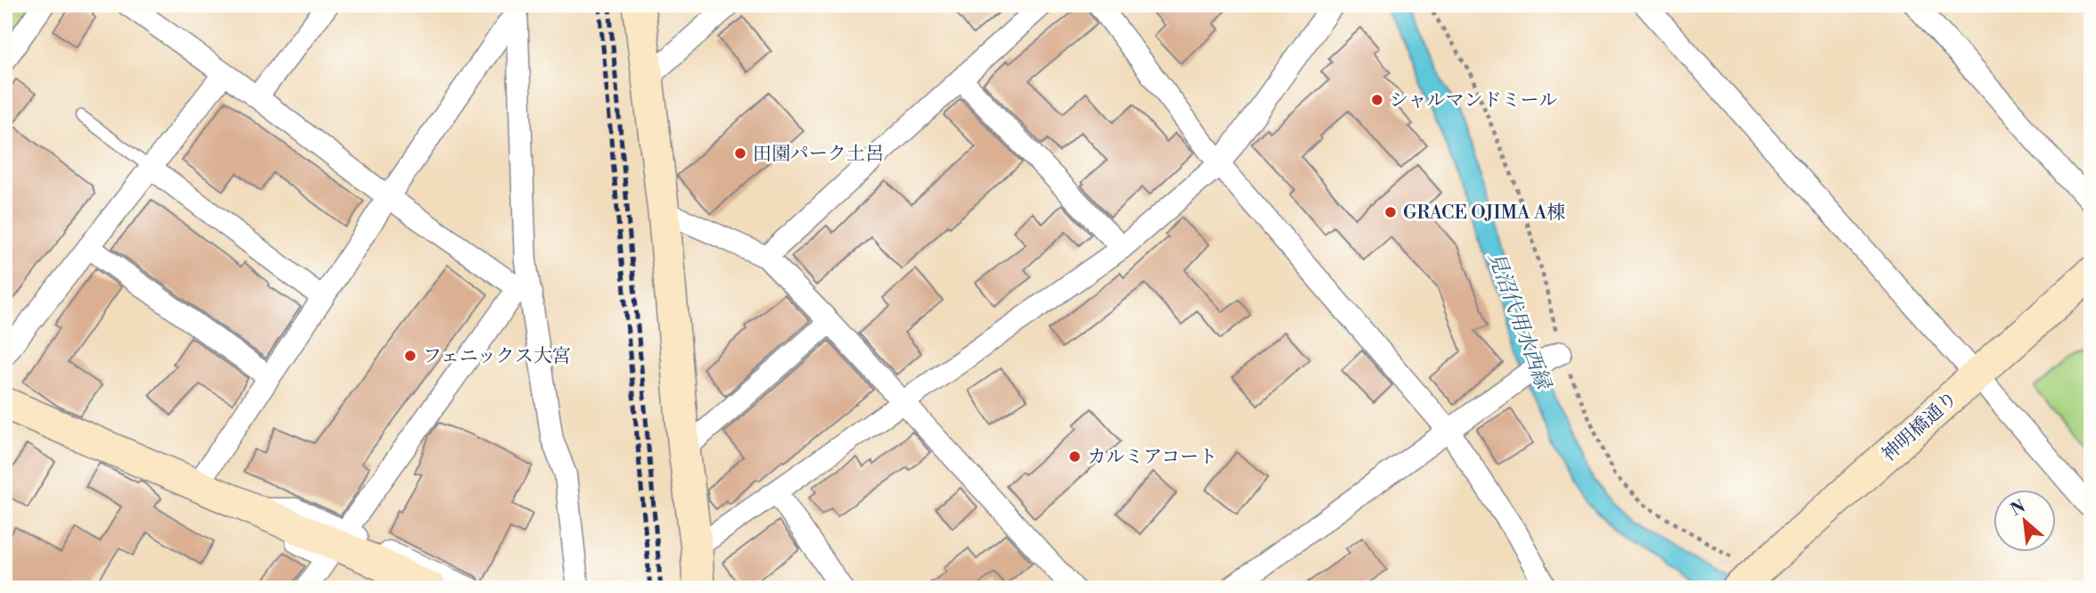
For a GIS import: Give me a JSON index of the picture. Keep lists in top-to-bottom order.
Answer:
{
  "streets": {
    "street": ["神明橋通り"]
  },
  "water": ["見沼代用水西縁"],
  "places": [
    "シャルマンドミール",
    "田園パーク土呂",
    "GRACE OJIMA A棟",
    "フェニックス大宮",
    "カルミアコート"
  ],
  "north": "top left"
}
